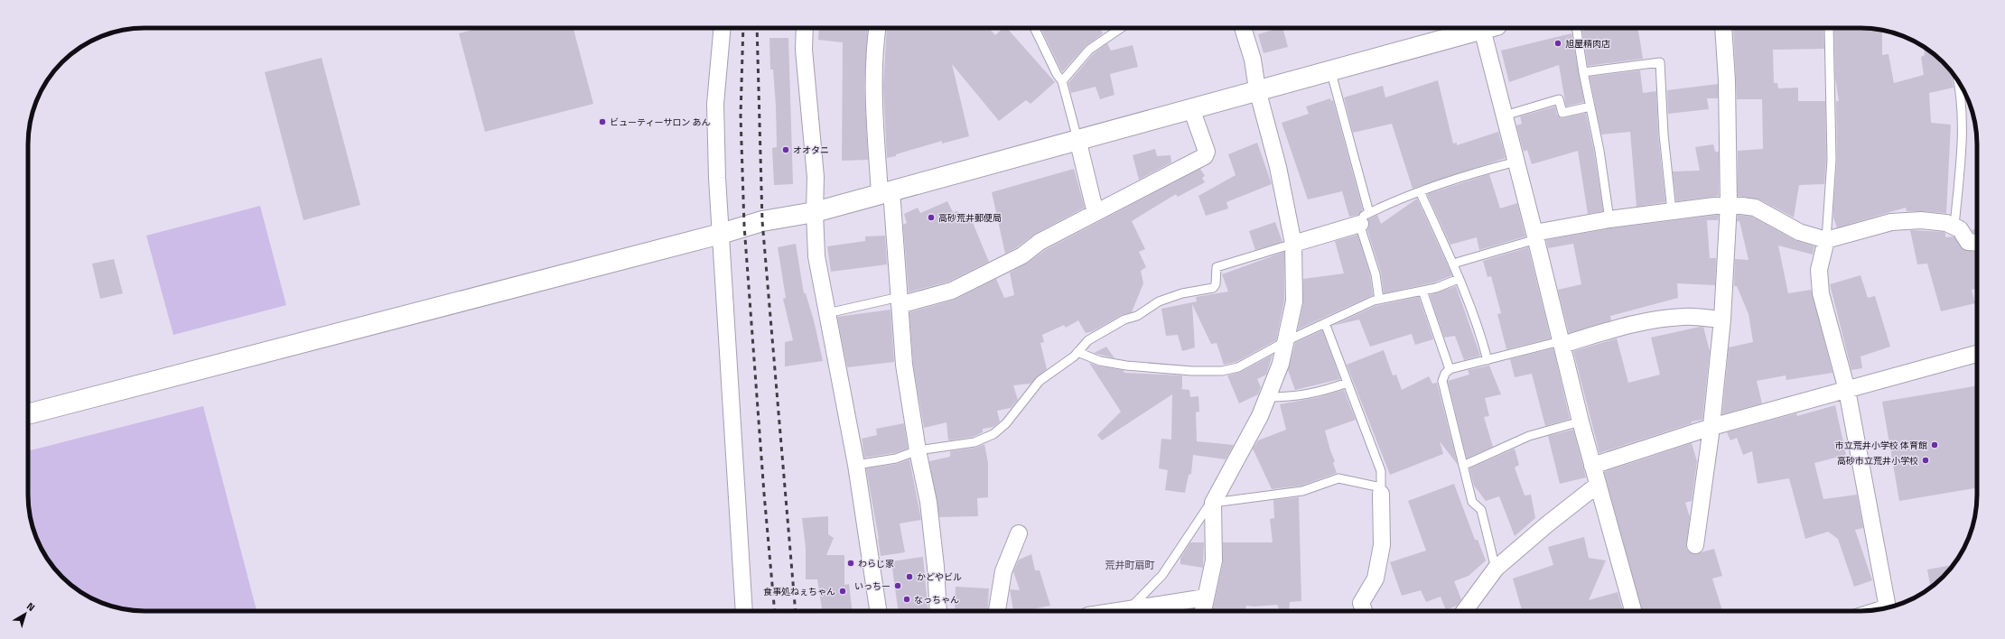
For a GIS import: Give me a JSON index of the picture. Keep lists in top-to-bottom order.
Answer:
{
  "districts": ["荒井町扇町"],
  "places": [
    "旭屋精肉店",
    "ビューティーサロン あん",
    "オオタニ",
    "高砂荒井郵便局",
    "市立荒井小学校 体育館",
    "高砂市立荒井小学校",
    "わらじ家",
    "かどやビル",
    "いっちー",
    "食事処ねぇちゃん",
    "なっちゃん"
  ],
  "north": "top right"
}
